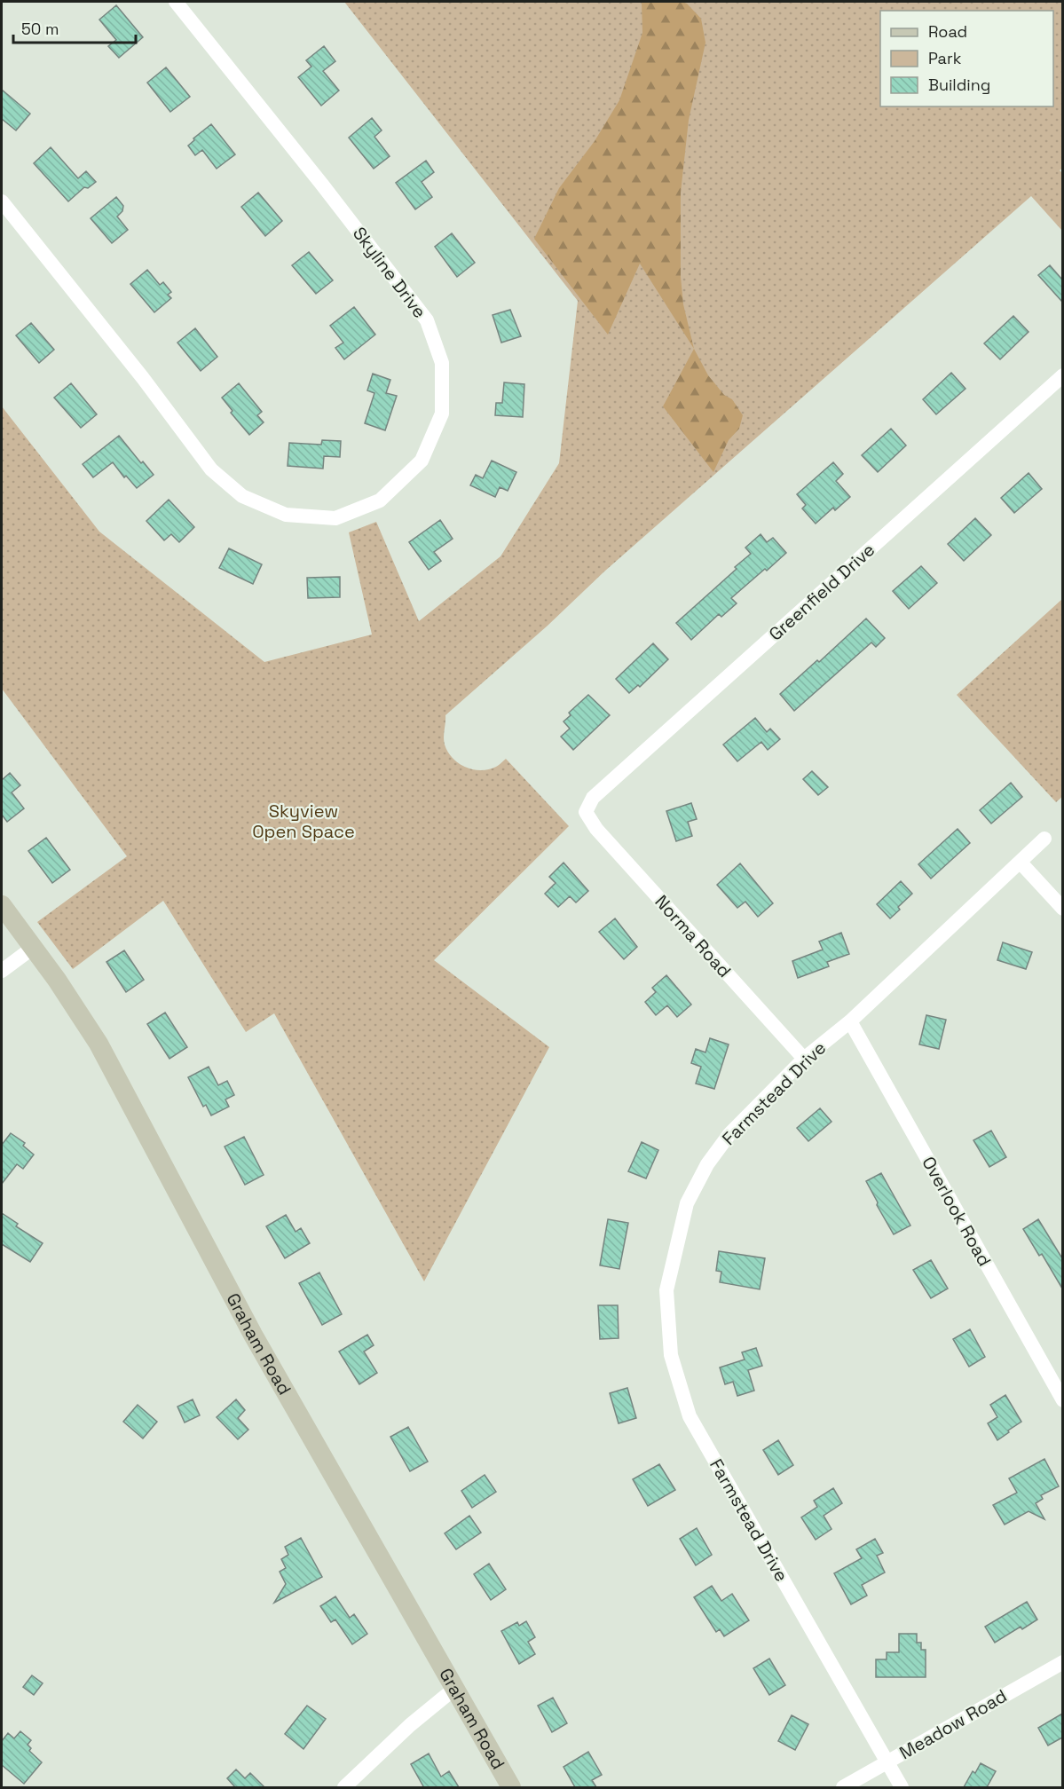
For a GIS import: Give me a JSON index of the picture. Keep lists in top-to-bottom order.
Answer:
{
  "streets": {
    "street": [
      "Skyline Drive",
      "Greenfield Drive",
      "Norma Road",
      "Farmstead Drive",
      "Overlook Road",
      "Graham Road",
      "Meadow Road"
    ]
  },
  "crossings": [
    ["Greenfield Drive", "Norma Road"],
    ["Norma Road", "Farmstead Drive"],
    ["Farmstead Drive", "Overlook Road"],
    ["Farmstead Drive", "Meadow Road"]
  ],
  "parks": ["Skyview Open Space"],
  "legend": ["Road", "Park", "Building"],
  "scale_bar": "50 m"
}
